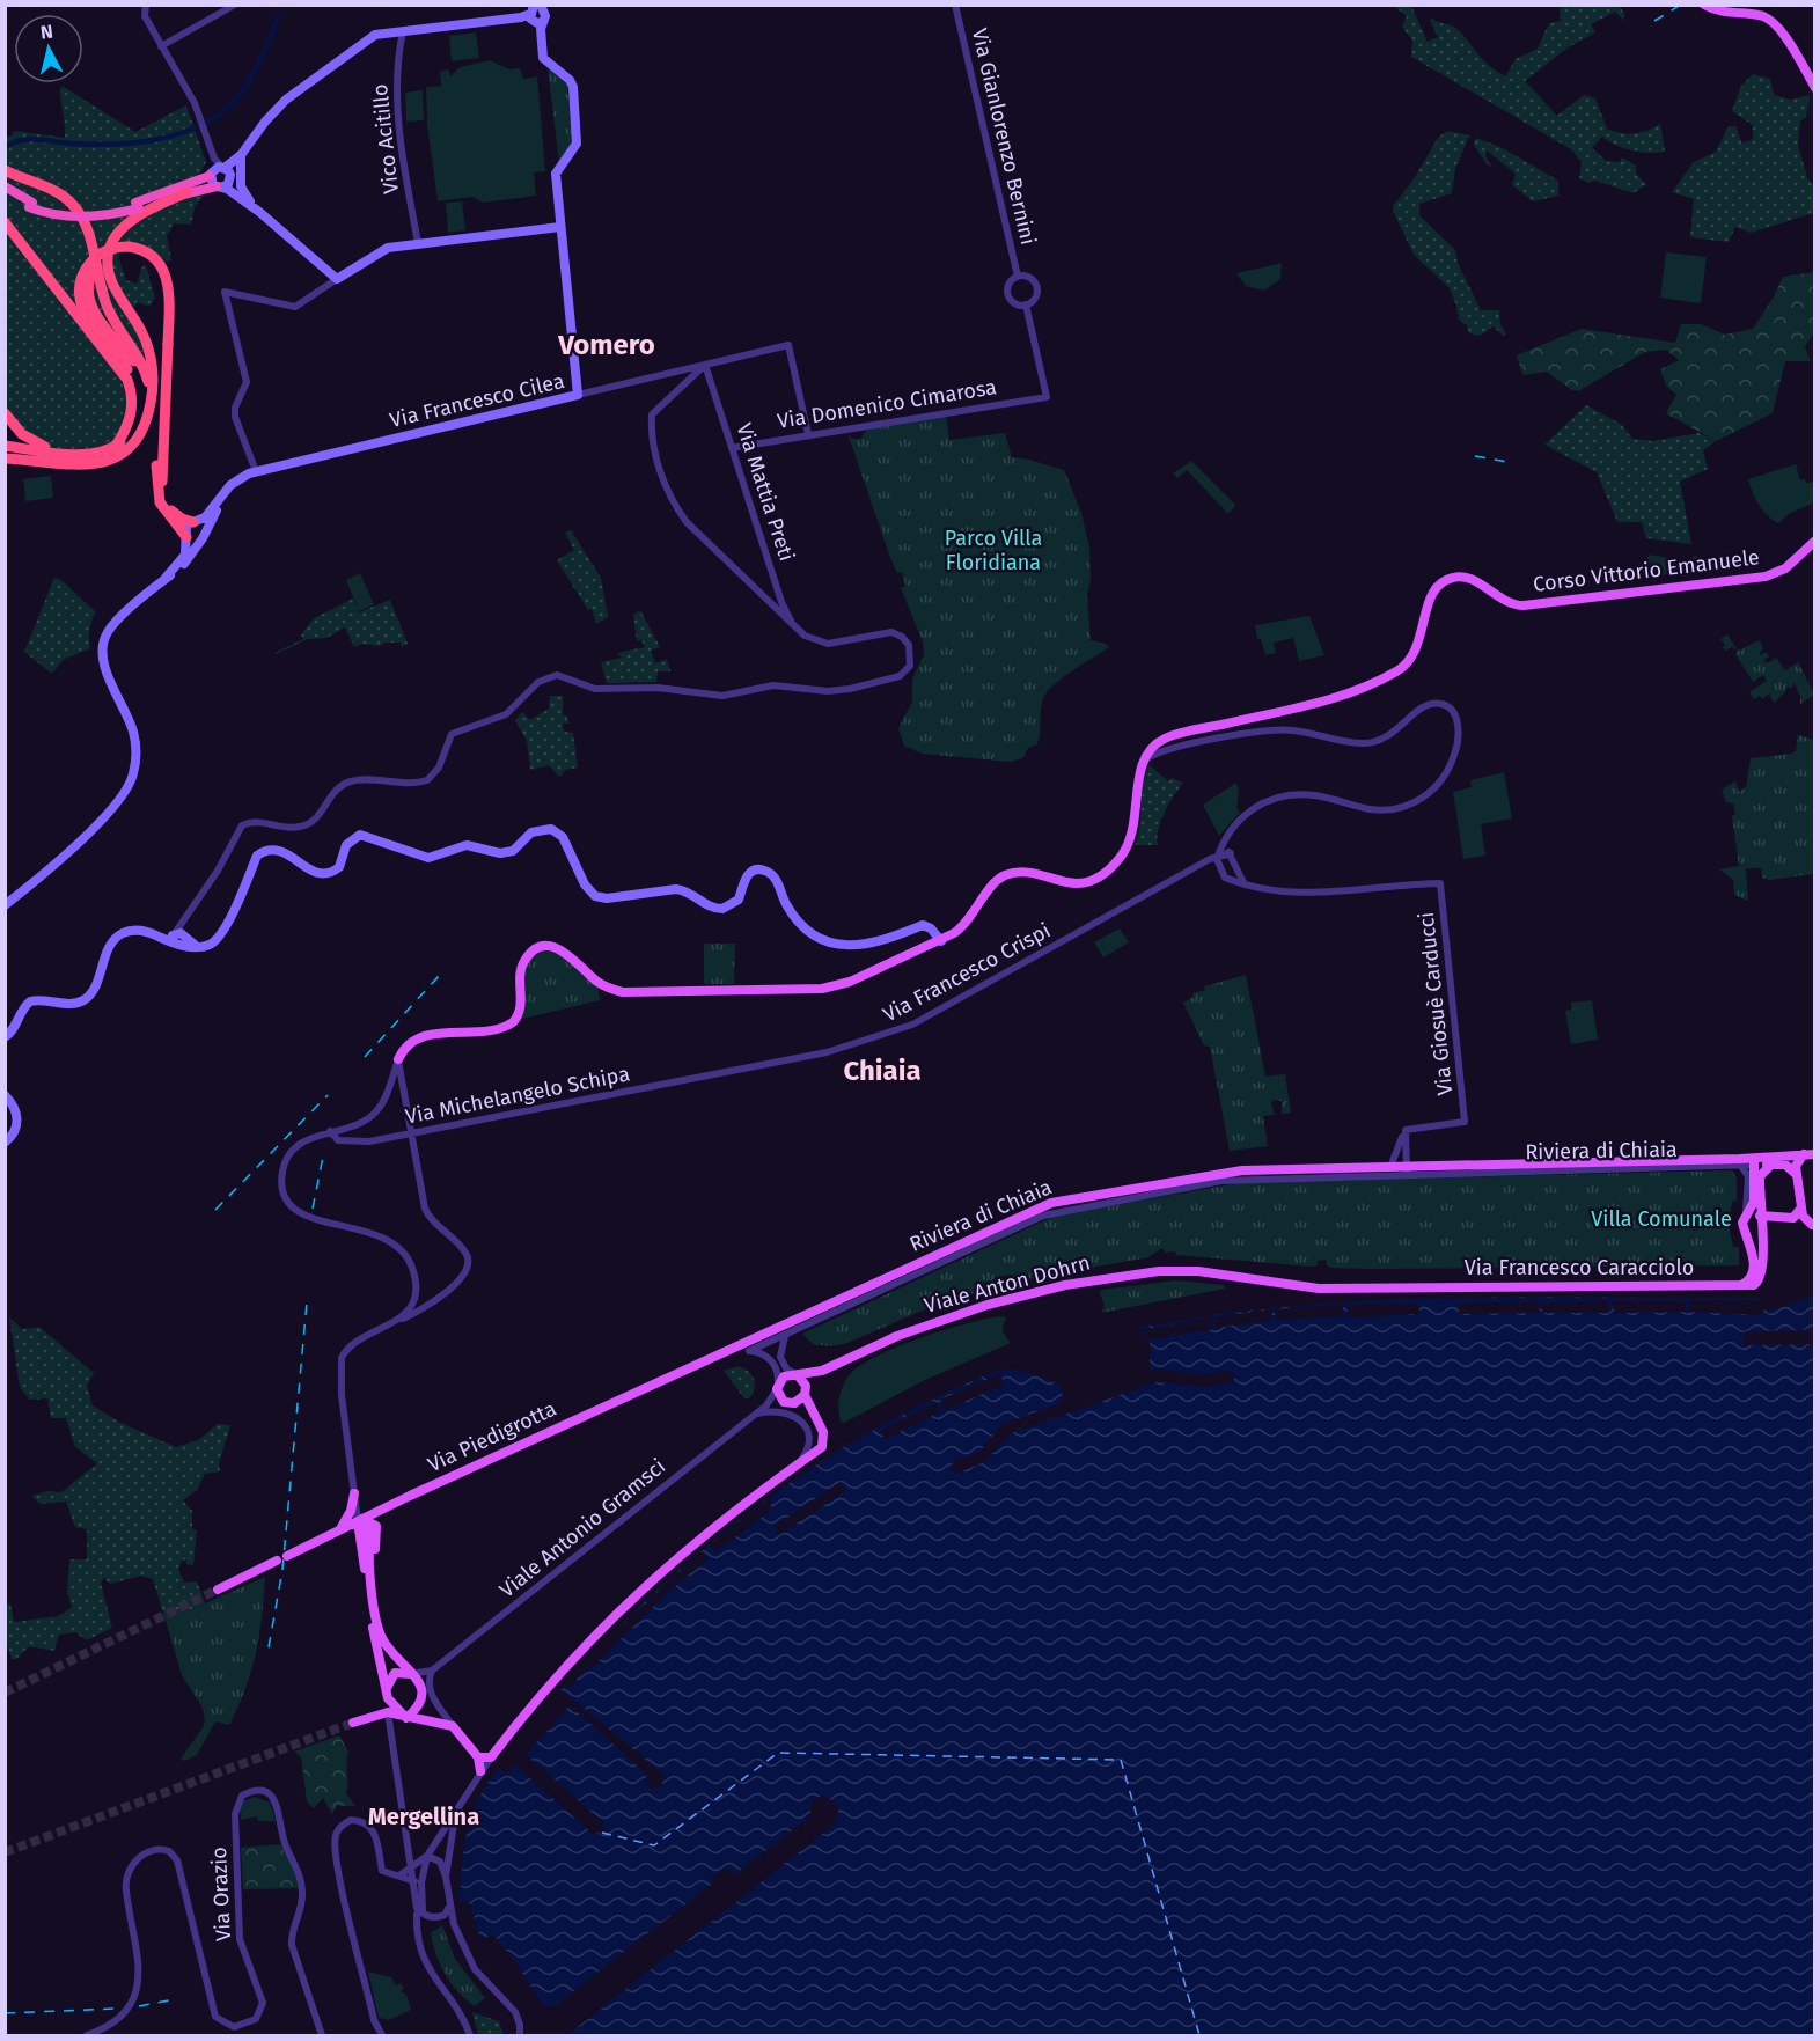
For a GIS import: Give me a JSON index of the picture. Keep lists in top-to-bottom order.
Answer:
{
  "streets": {
    "main road": [
      "Via Francesco Cilea",
      "Corso Vittorio Emanuele",
      "Riviera di Chiaia",
      "Via Francesco Caracciolo",
      "Viale Anton Dohrn",
      "Via Piedigrotta"
    ],
    "street": [
      "Via Gianlorenzo Bernini",
      "Vico Acitillo",
      "Via Domenico Cimarosa",
      "Via Mattia Preti",
      "Via Francesco Crispi",
      "Via Giosuè Carducci",
      "Via Michelangelo Schipa",
      "Viale Antonio Gramsci",
      "Via Orazio"
    ]
  },
  "crossings": [
    ["Via Gianlorenzo Bernini", "Via Domenico Cimarosa"],
    ["Via Francesco Cilea", "Via Domenico Cimarosa"],
    ["Via Francesco Cilea", "Via Mattia Preti"],
    ["Via Domenico Cimarosa", "Via Mattia Preti"],
    ["Via Francesco Crispi", "Via Michelangelo Schipa"],
    ["Riviera di Chiaia", "Via Piedigrotta"],
    ["Via Francesco Caracciolo", "Viale Anton Dohrn"],
    ["Viale Anton Dohrn", "Viale Antonio Gramsci"]
  ],
  "districts": ["Vomero", "Chiaia", "Mergellina"],
  "parks": ["Parco Villa Floridiana", "Villa Comunale"],
  "north": "top"
}
